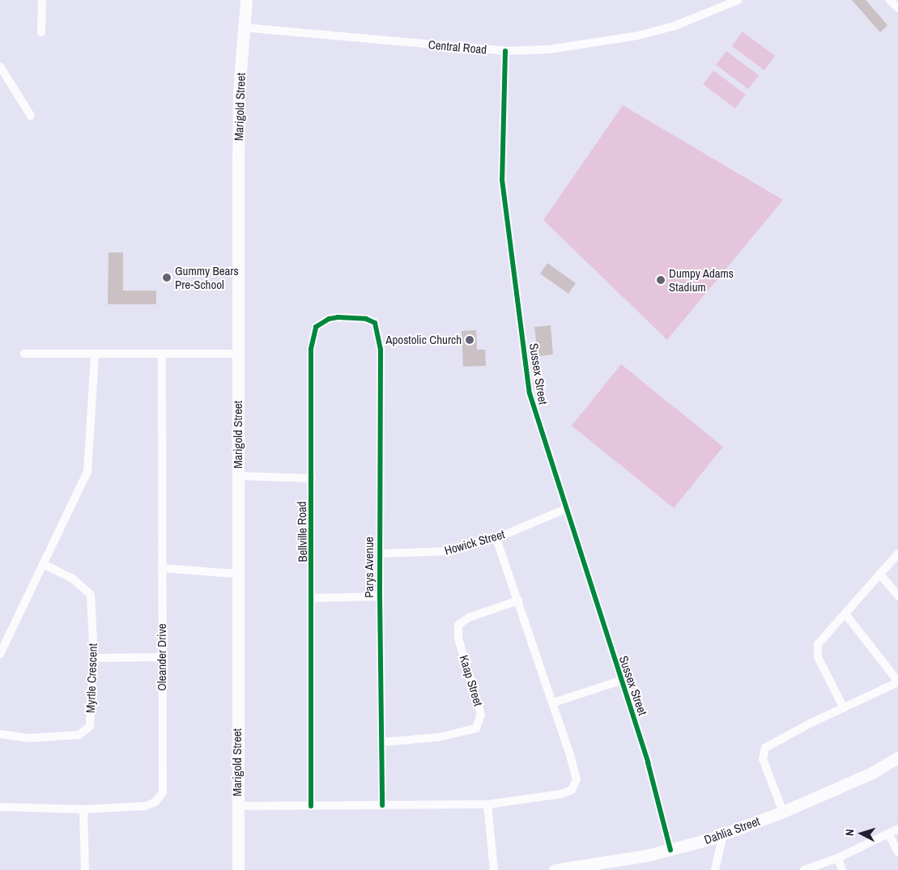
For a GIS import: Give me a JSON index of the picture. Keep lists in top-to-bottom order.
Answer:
{
  "streets": {
    "street": [
      "Central Road",
      "Marigold Street",
      "Sussex Street",
      "Bellville Road",
      "Howick Street",
      "Parys Avenue",
      "Oleander Drive",
      "Myrtle Crescent",
      "Kaap Street",
      "Dahlia Street"
    ]
  },
  "crossings": [
    ["Central Road", "Marigold Street"],
    ["Central Road", "Sussex Street"],
    ["Sussex Street", "Howick Street"],
    ["Sussex Street", "Dahlia Street"],
    ["Bellville Road", "Parys Avenue"],
    ["Howick Street", "Parys Avenue"],
    ["Parys Avenue", "Kaap Street"]
  ],
  "places": ["Gummy Bears Pre-School", "Dumpy Adams Stadium", "Apostolic Church"],
  "north": "left"
}
